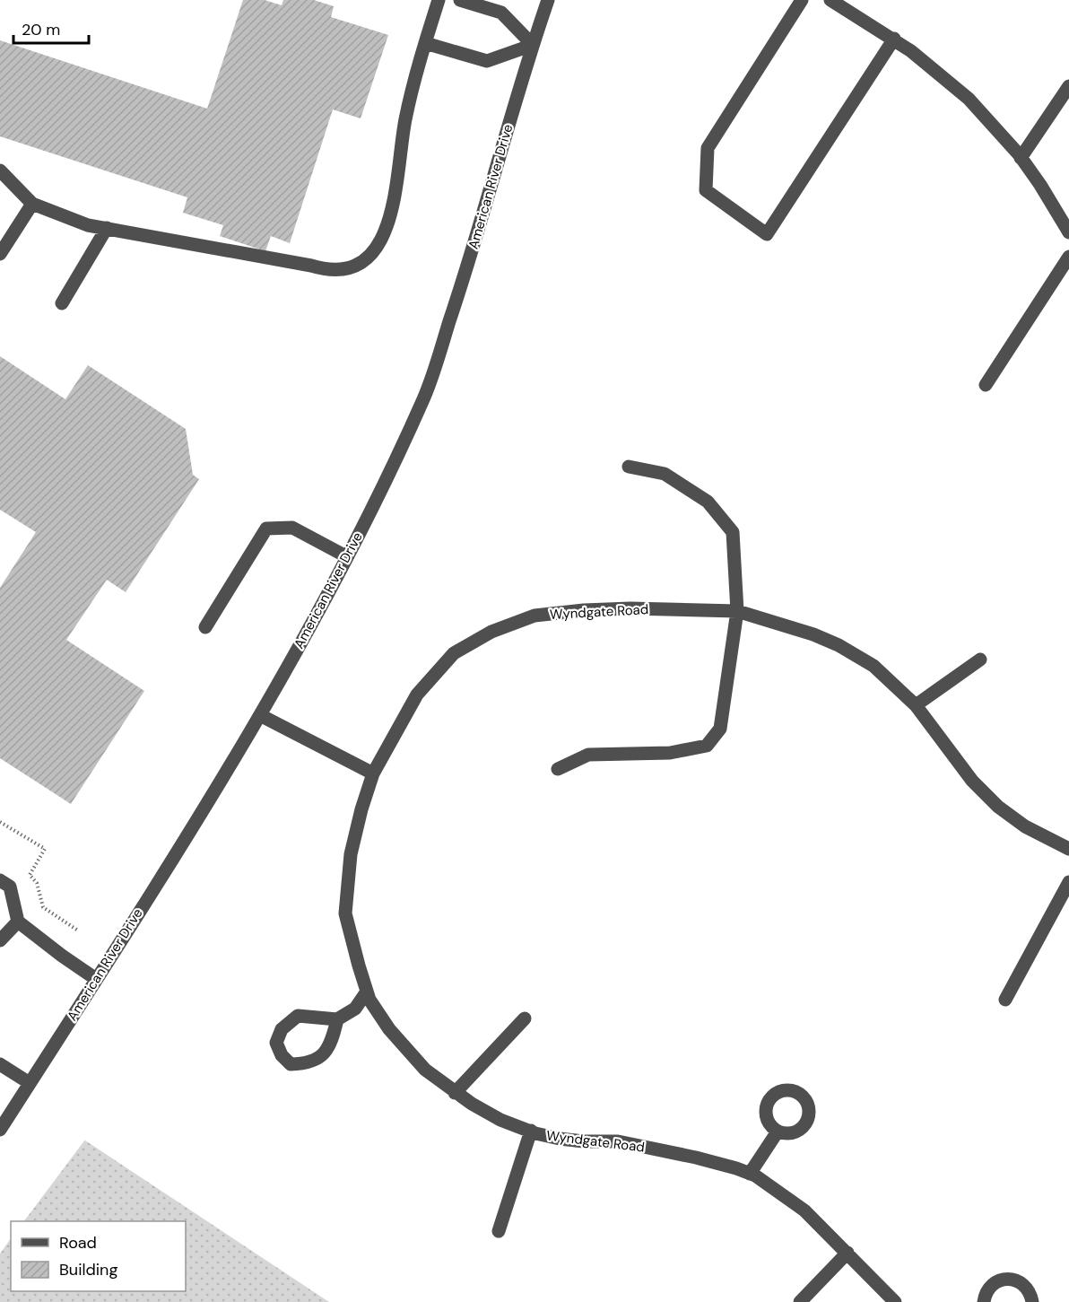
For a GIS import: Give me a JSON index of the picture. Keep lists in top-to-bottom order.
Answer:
{
  "streets": {
    "street": ["American River Drive", "Wyndgate Road"]
  },
  "legend": ["Road", "Building"],
  "scale_bar": "20 m"
}
